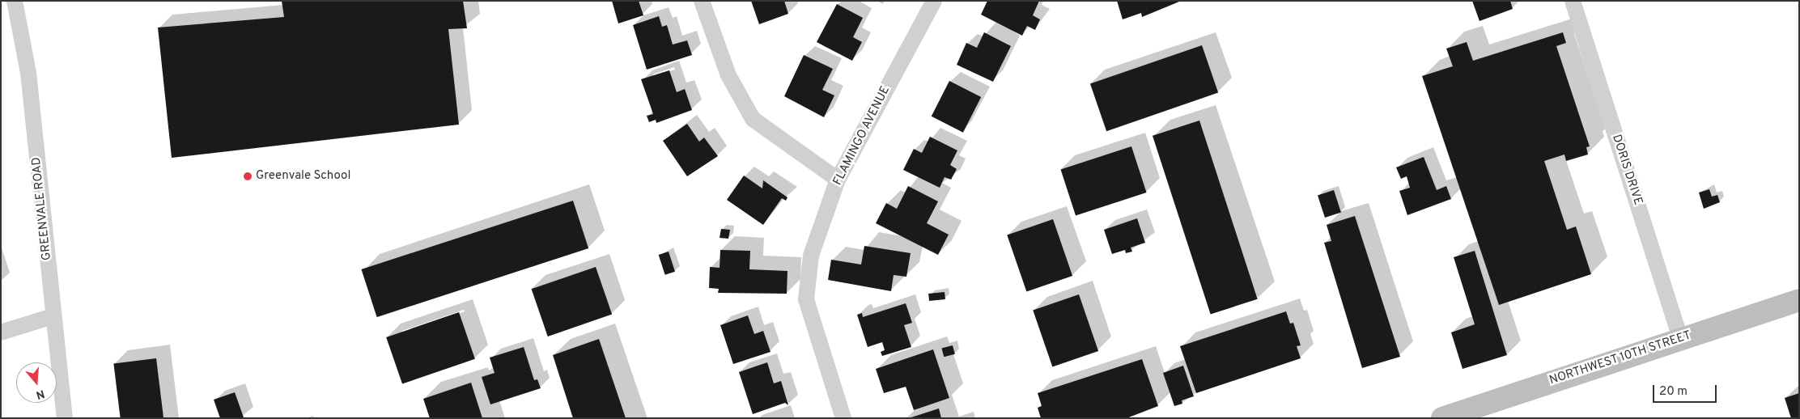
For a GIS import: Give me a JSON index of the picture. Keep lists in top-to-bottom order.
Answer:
{
  "streets": {
    "main road": ["NORTHWEST 10TH STREET"],
    "street": ["FLAMINGO AVENUE", "DORIS DRIVE", "GREENVALE ROAD"]
  },
  "crossings": [
    ["DORIS DRIVE", "NORTHWEST 10TH STREET"]
  ],
  "places": ["Greenvale School"],
  "scale_bar": "20 m",
  "north": "bottom"
}
